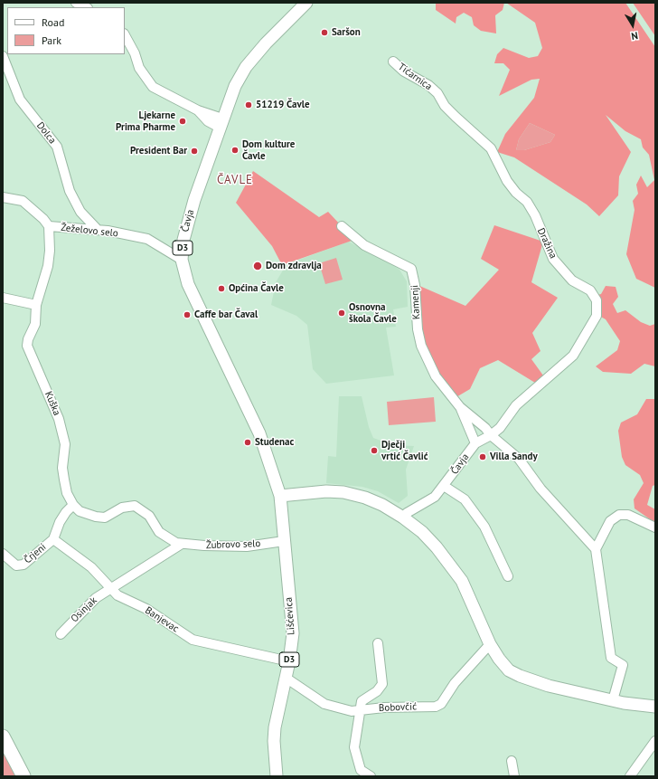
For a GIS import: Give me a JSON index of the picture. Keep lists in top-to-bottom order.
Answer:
{
  "streets": {
    "main road": ["Čavja", "D3", "Lišćevica"],
    "street": [
      "Tićarnica",
      "Dolca",
      "Žeželovo selo",
      "Dražina",
      "Kamenji",
      "Kuška",
      "Žubrovo selo",
      "Črjeni",
      "Osinjak",
      "Banjevac",
      "Bobovčić"
    ]
  },
  "crossings": [
    ["Tićarnica", "Dražina"],
    ["Dolca", "Žeželovo selo"],
    ["Čavja", "Žeželovo selo"],
    ["Čavja", "Dražina"],
    ["Čavja", "Kamenji"],
    ["Čavja", "Žubrovo selo"],
    ["Čavja", "Lišćevica"],
    ["Žeželovo selo", "Kuška"],
    ["Dražina", "Kamenji"],
    ["Kuška", "Žubrovo selo"],
    ["Kuška", "Črjeni"],
    ["Žubrovo selo", "Črjeni"],
    ["Žubrovo selo", "Lišćevica"],
    ["Črjeni", "Banjevac"],
    ["Osinjak", "Banjevac"],
    ["Lišćevica", "Banjevac"],
    ["Lišćevica", "Bobovčić"]
  ],
  "districts": ["ČAVLE"],
  "places": [
    "Saršon",
    "51219 Čavle",
    "Ljekarne Prima Pharme",
    "Dom kulture Čavle",
    "President Bar",
    "Dom zdravlja",
    "Općina Čavle",
    "Osnovna škola Čavle",
    "Caffe bar Čaval",
    "Studenac",
    "Dječji vrtić Čavlić",
    "Villa Sandy"
  ],
  "legend": ["Road", "Park"],
  "north": "bottom"
}
